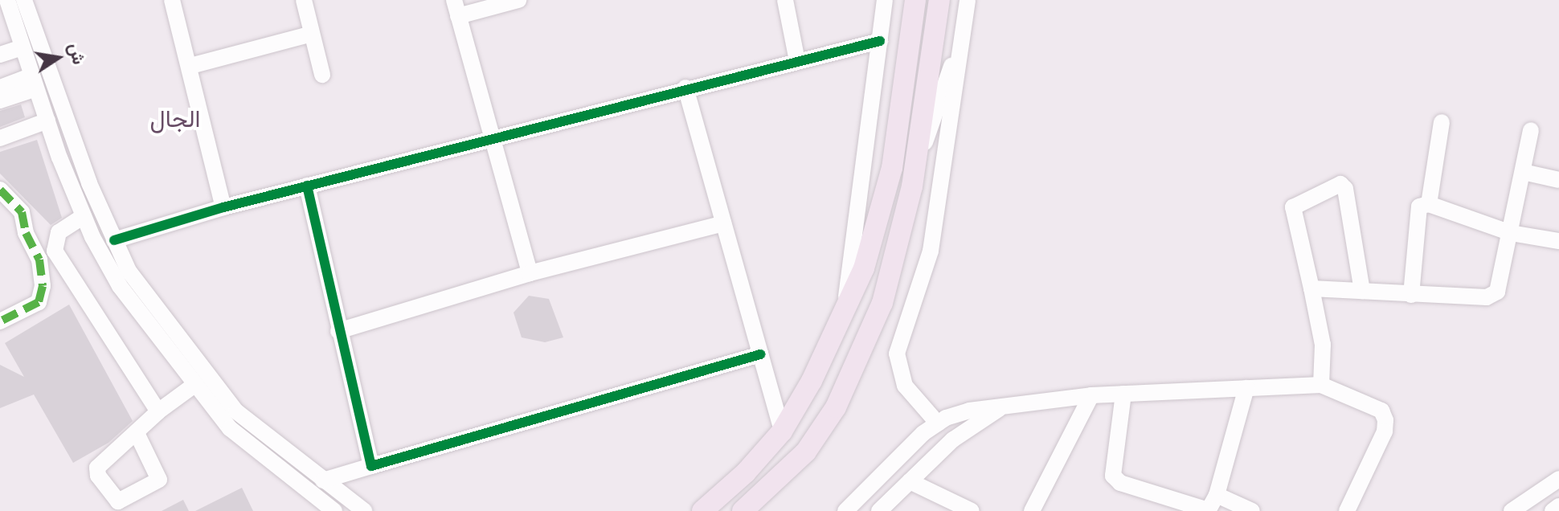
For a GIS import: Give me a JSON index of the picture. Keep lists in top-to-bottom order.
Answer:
{
  "districts": ["الجال"],
  "north": "right"
}
